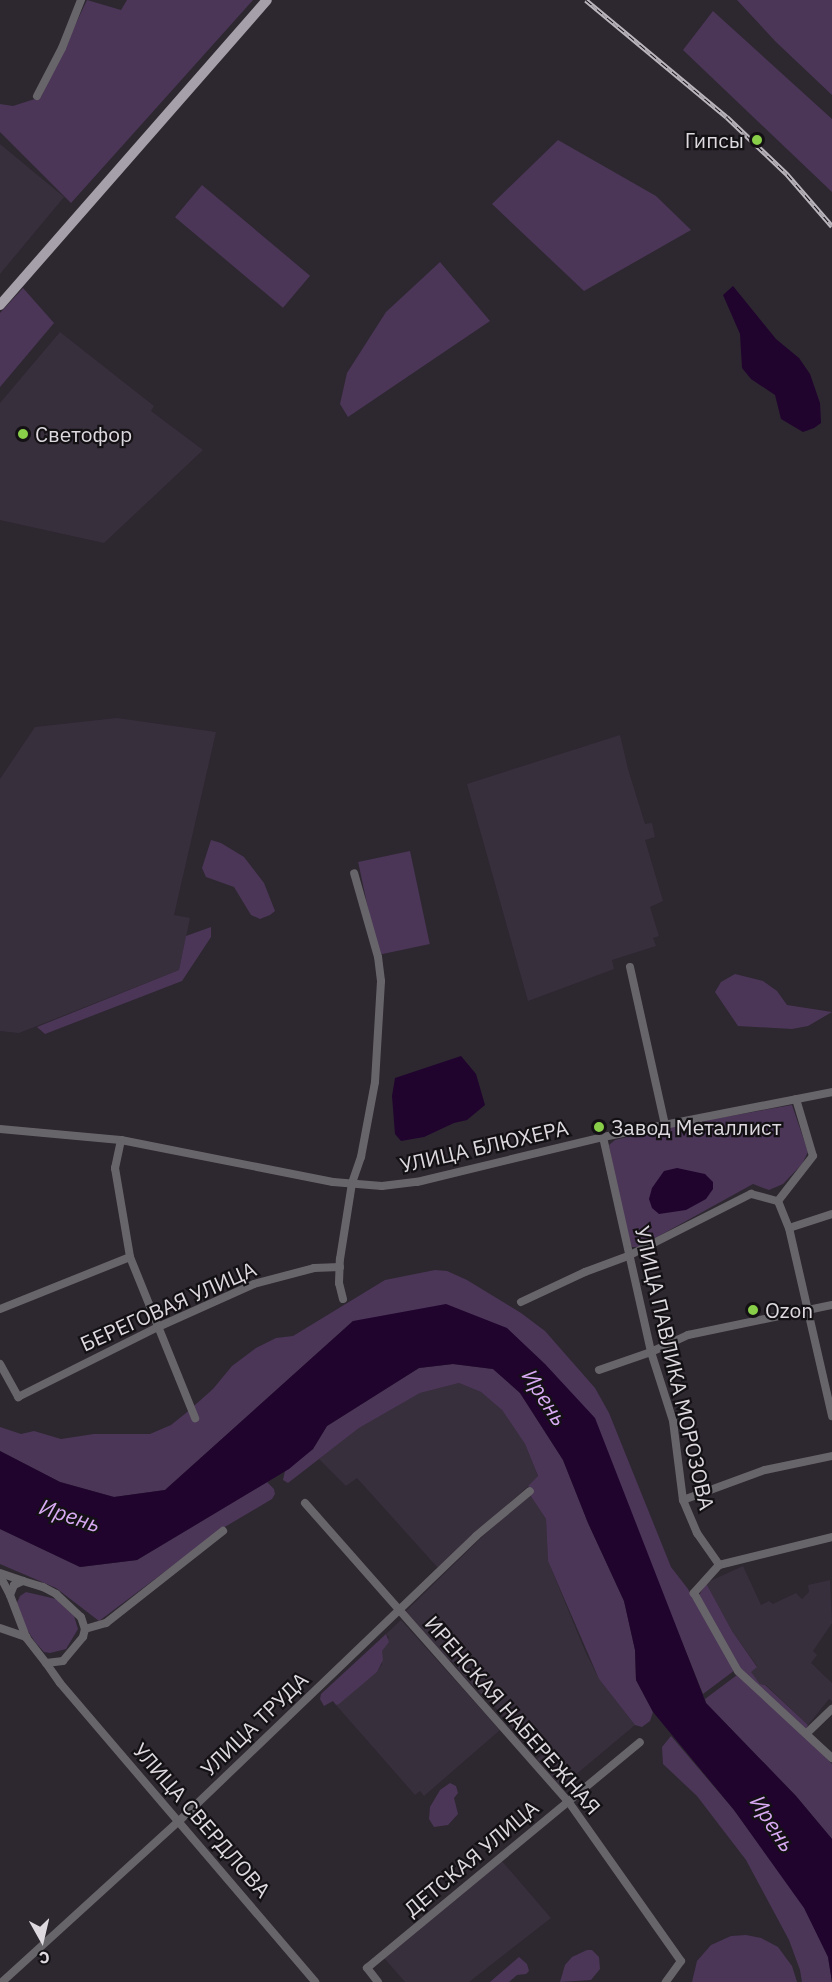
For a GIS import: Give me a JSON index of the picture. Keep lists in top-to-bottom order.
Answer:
{
  "streets": {
    "street": [
      "УЛИЦА БЛЮХЕРА",
      "БЕРЕГОВАЯ УЛИЦА",
      "УЛИЦА ПАВЛИКА МОРОЗОВА",
      "ИРЕНСКАЯ НАБЕРЕЖНАЯ",
      "УЛИЦА ТРУДА",
      "УЛИЦА СВЕРДЛОВА",
      "ДЕТСКАЯ УЛИЦА"
    ]
  },
  "crossings": [
    ["УЛИЦА БЛЮХЕРА", "УЛИЦА ПАВЛИКА МОРОЗОВА"],
    ["ИРЕНСКАЯ НАБЕРЕЖНАЯ", "УЛИЦА ТРУДА"],
    ["ИРЕНСКАЯ НАБЕРЕЖНАЯ", "ДЕТСКАЯ УЛИЦА"],
    ["УЛИЦА ТРУДА", "УЛИЦА СВЕРДЛОВА"]
  ],
  "water": ["Ирень"],
  "places": [
    "Гипсы",
    "Светофор",
    "Завод Металлист",
    "Ozon"
  ],
  "north": "bottom"
}
